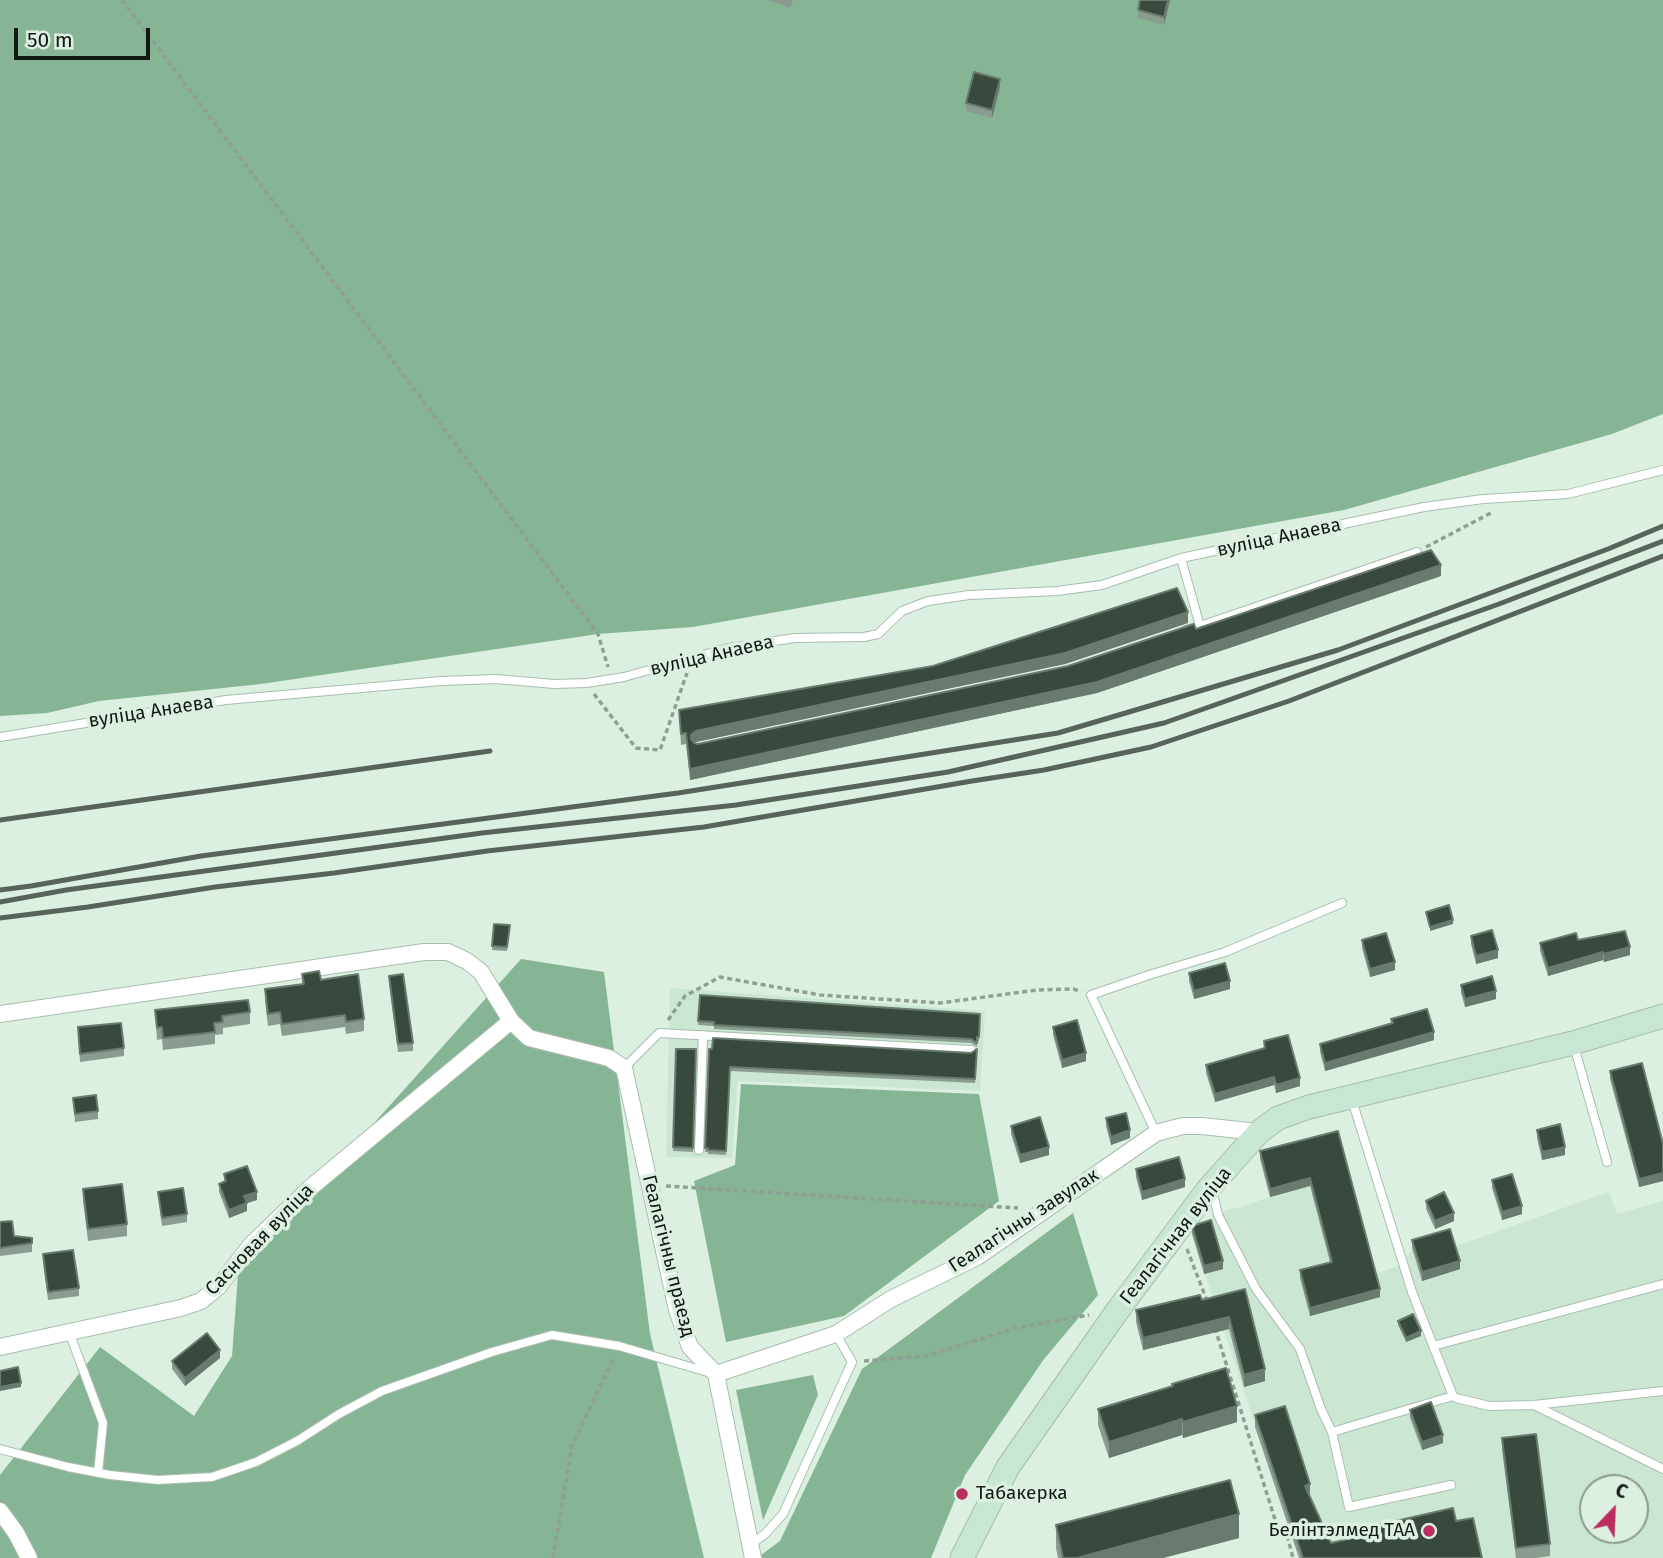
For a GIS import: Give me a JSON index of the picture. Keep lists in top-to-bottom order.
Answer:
{
  "streets": {
    "street": [
      "Геалагічны завулак",
      "Геалагічная вуліца",
      "Сасновая вуліца",
      "Геалагічны праезд"
    ],
    "lane": ["вуліца Анаева"]
  },
  "crossings": [
    ["Геалагічны завулак", "Геалагічная вуліца"],
    ["Геалагічны завулак", "Геалагічны праезд"]
  ],
  "places": ["Табакерка", "Белінтэлмед ТАА"],
  "scale_bar": "50 m",
  "north": "top right"
}
